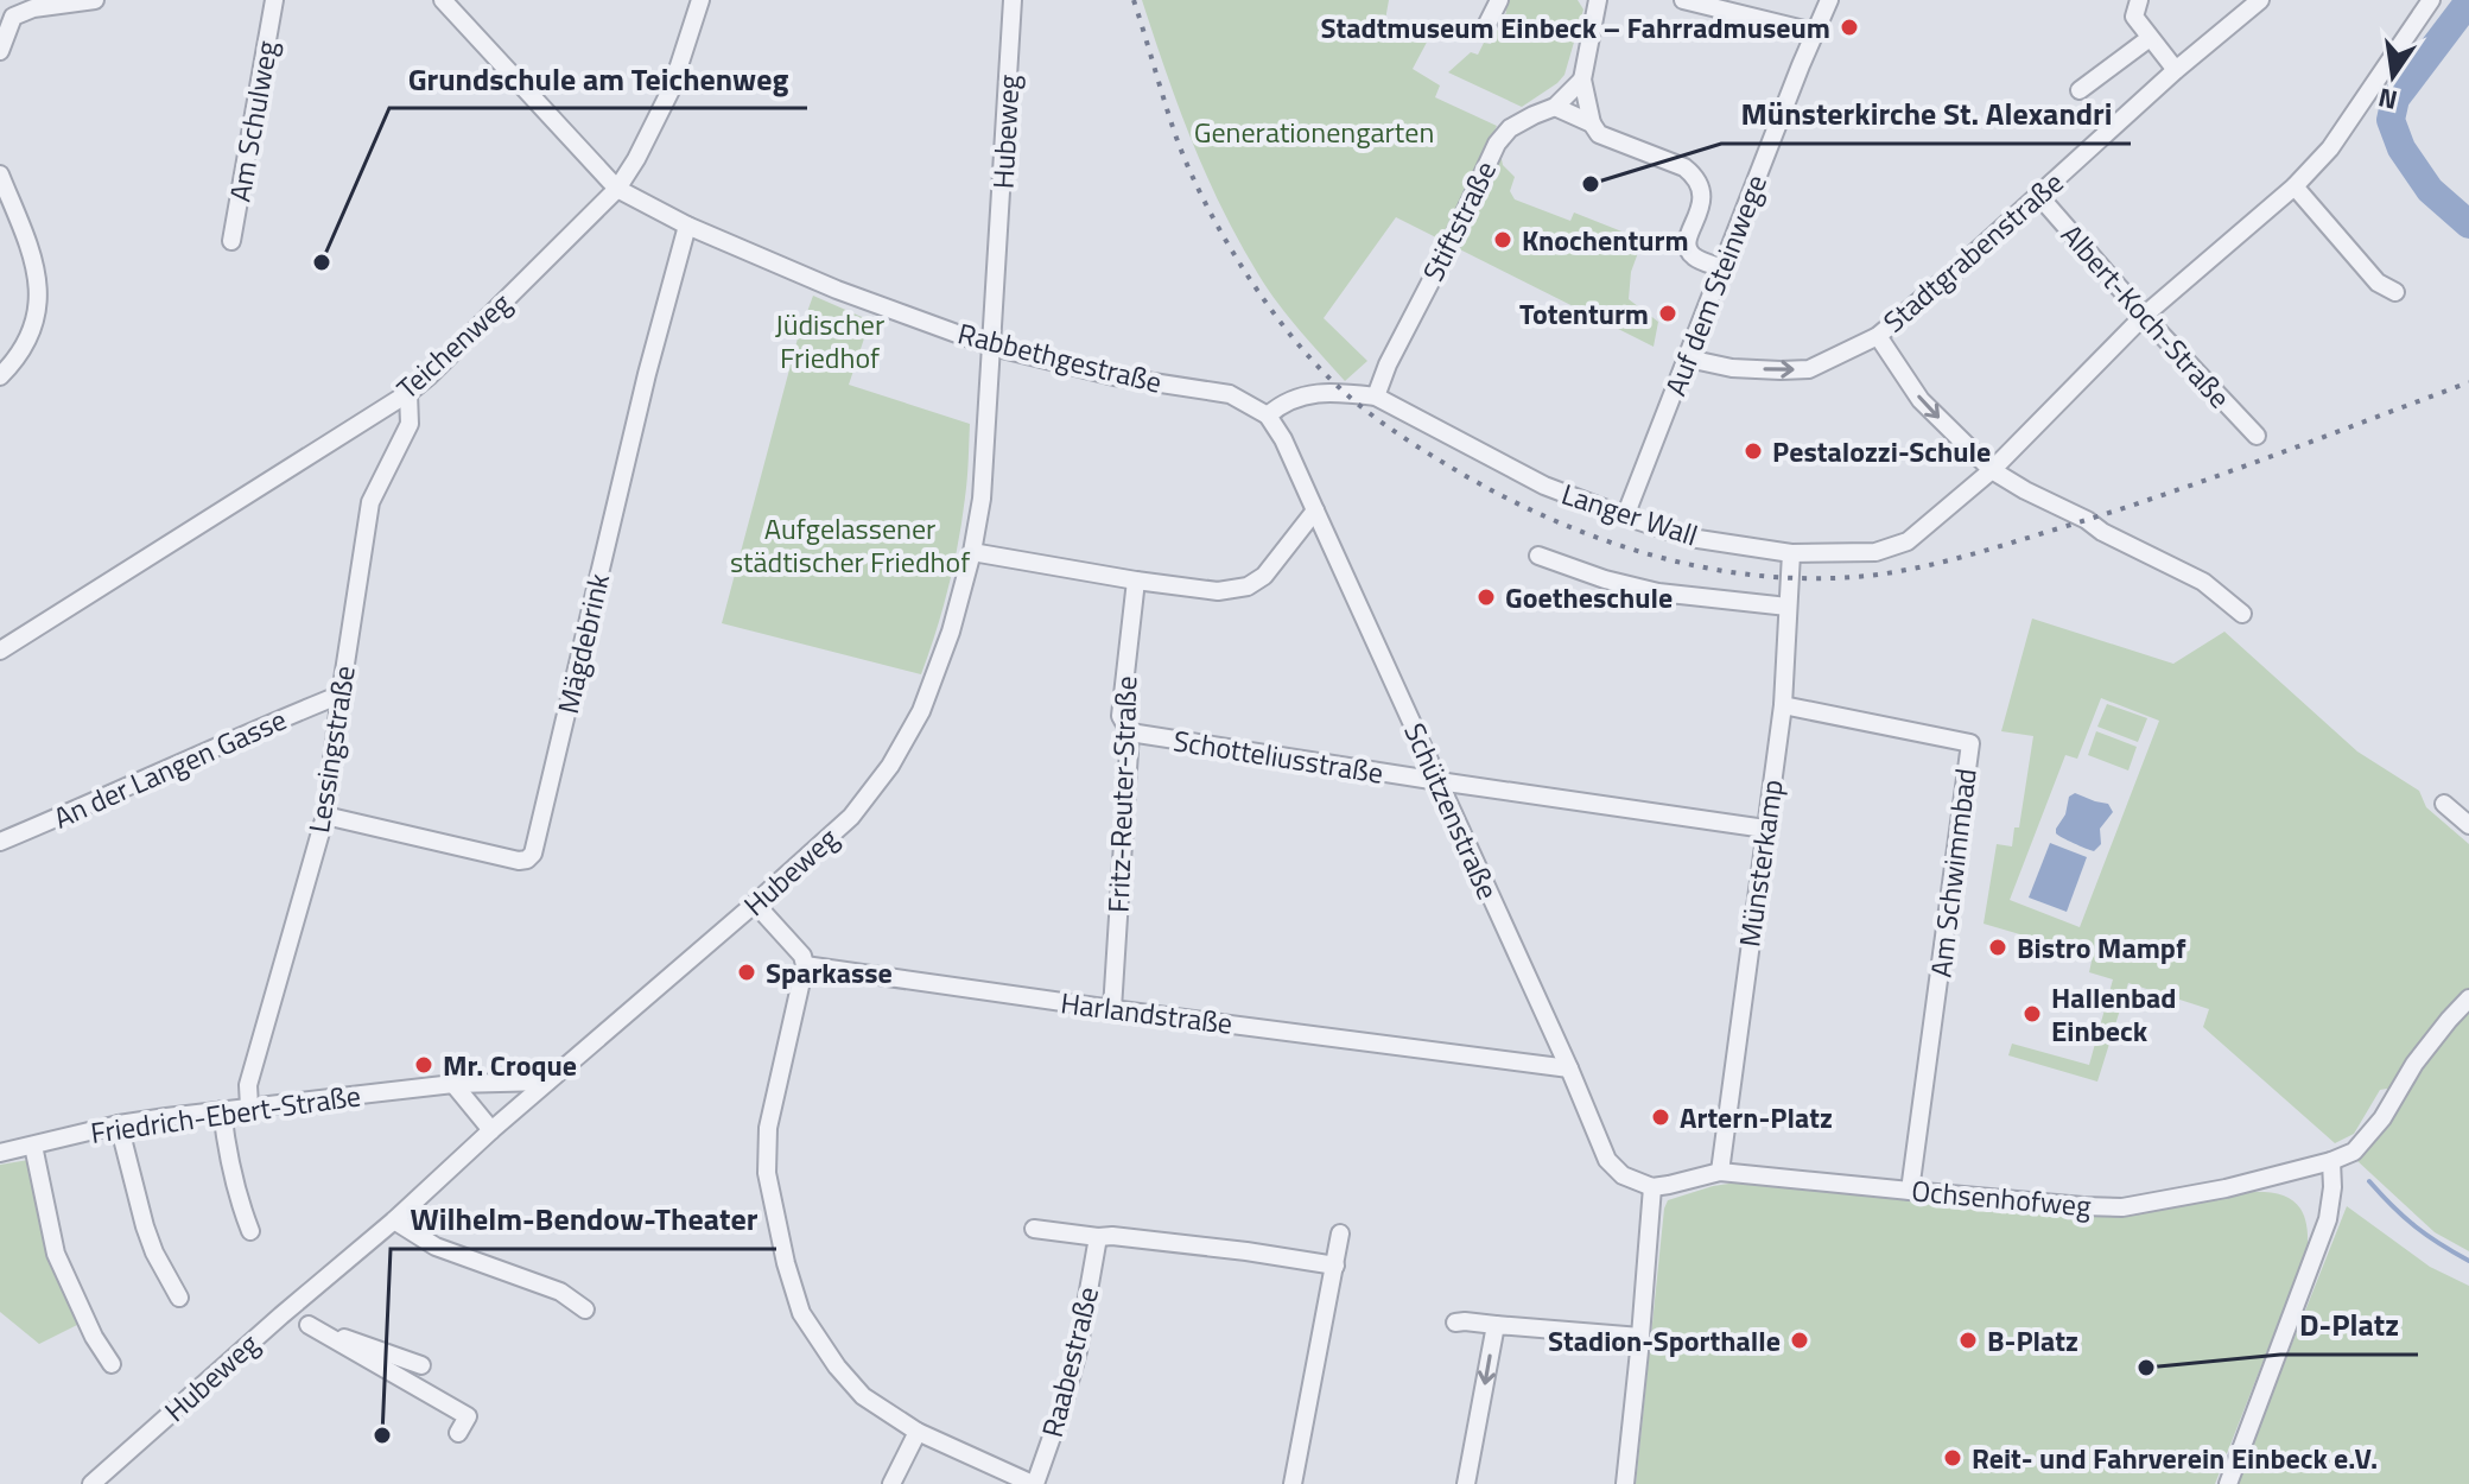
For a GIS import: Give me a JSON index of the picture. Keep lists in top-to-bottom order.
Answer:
{
  "streets": {
    "street": [
      "Am Schulweg",
      "Hubeweg",
      "Stiftstraße",
      "Stadtgrabenstraße",
      "Auf dem Steinwege",
      "Albert-Koch-Straße",
      "Teichenweg",
      "Rabbethgestraße",
      "Langer Wall",
      "Mägdebrink",
      "Lessingstraße",
      "Schotteliusstraße",
      "An der Langen Gasse",
      "Fritz-Reuter-Straße",
      "Schützenstraße",
      "Münsterkamp",
      "Am Schwimmbad",
      "Harlandstraße",
      "Friedrich-Ebert-Straße",
      "Ochsenhofweg",
      "Raabestraße"
    ]
  },
  "crossings": [
    ["Hubeweg", "Rabbethgestraße"],
    ["Hubeweg", "Friedrich-Ebert-Straße"],
    ["Stiftstraße", "Langer Wall"],
    ["Stadtgrabenstraße", "Auf dem Steinwege"],
    ["Stadtgrabenstraße", "Albert-Koch-Straße"],
    ["Auf dem Steinwege", "Langer Wall"],
    ["Albert-Koch-Straße", "Langer Wall"],
    ["Teichenweg", "Rabbethgestraße"],
    ["Teichenweg", "Lessingstraße"],
    ["Rabbethgestraße", "Langer Wall"],
    ["Rabbethgestraße", "Mägdebrink"],
    ["Rabbethgestraße", "Schützenstraße"],
    ["Langer Wall", "Schützenstraße"],
    ["Langer Wall", "Münsterkamp"],
    ["Mägdebrink", "Lessingstraße"],
    ["Lessingstraße", "An der Langen Gasse"],
    ["Lessingstraße", "Friedrich-Ebert-Straße"],
    ["Schotteliusstraße", "Fritz-Reuter-Straße"],
    ["Schotteliusstraße", "Schützenstraße"],
    ["Schotteliusstraße", "Münsterkamp"],
    ["Fritz-Reuter-Straße", "Harlandstraße"],
    ["Schützenstraße", "Harlandstraße"],
    ["Schützenstraße", "Ochsenhofweg"],
    ["Münsterkamp", "Am Schwimmbad"],
    ["Münsterkamp", "Ochsenhofweg"],
    ["Am Schwimmbad", "Ochsenhofweg"]
  ],
  "parks": ["Generationengarten", "Jüdischer Friedhof", "Aufgelassener städtischer Friedhof"],
  "places": [
    "Stadtmuseum Einbeck – Fahrradmuseum",
    "Münsterkirche St. Alexandri",
    "Knochenturm",
    "Grundschule am Teichenweg",
    "Totenturm",
    "Pestalozzi-Schule",
    "Goetheschule",
    "Bistro Mampf",
    "Sparkasse",
    "Hallenbad Einbeck",
    "Mr. Croque",
    "Artern-Platz",
    "Stadion-Sporthalle",
    "B-Platz",
    "D-Platz",
    "Wilhelm-Bendow-Theater",
    "Reit- und Fahrverein Einbeck e.V."
  ],
  "north": "bottom"
}
